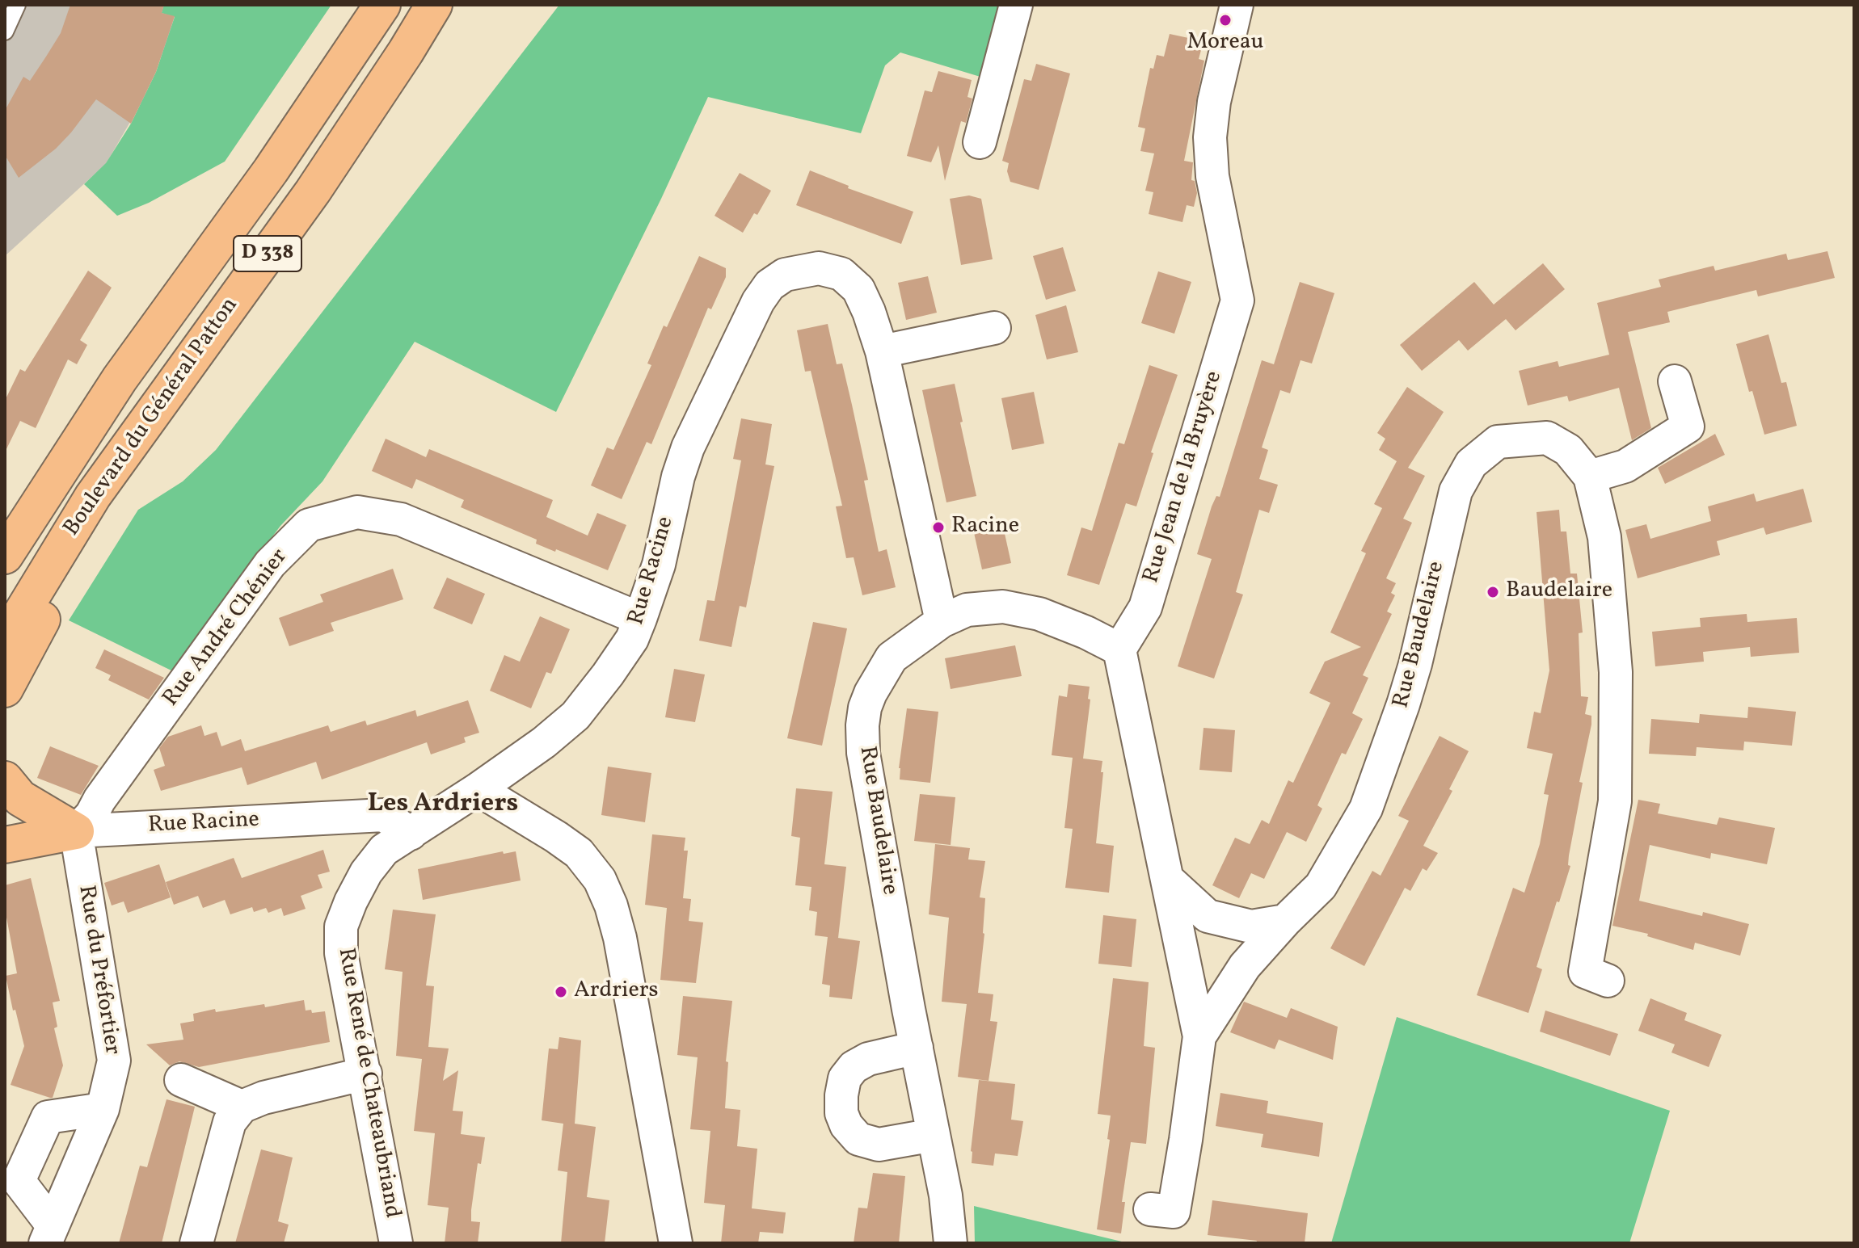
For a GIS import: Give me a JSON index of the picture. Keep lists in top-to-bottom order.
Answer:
{
  "streets": {
    "highway": ["D 338", "Boulevard du Général Patton"],
    "street": [
      "Rue Jean de la Bruyère",
      "Rue Racine",
      "Rue André Chénier",
      "Rue Baudelaire",
      "Rue du Préfortier",
      "Rue René de Chateaubriand"
    ]
  },
  "crossings": [
    ["Rue Jean de la Bruyère", "Rue Baudelaire"],
    ["Rue Racine", "Rue André Chénier"],
    ["Rue Racine", "Rue Baudelaire"],
    ["Rue Racine", "Rue du Préfortier"],
    ["Rue Racine", "Rue René de Chateaubriand"],
    ["Rue André Chénier", "Rue du Préfortier"]
  ],
  "districts": ["Les Ardriers"],
  "places": [
    "Moreau",
    "Racine",
    "Baudelaire",
    "Ardriers"
  ]
}
